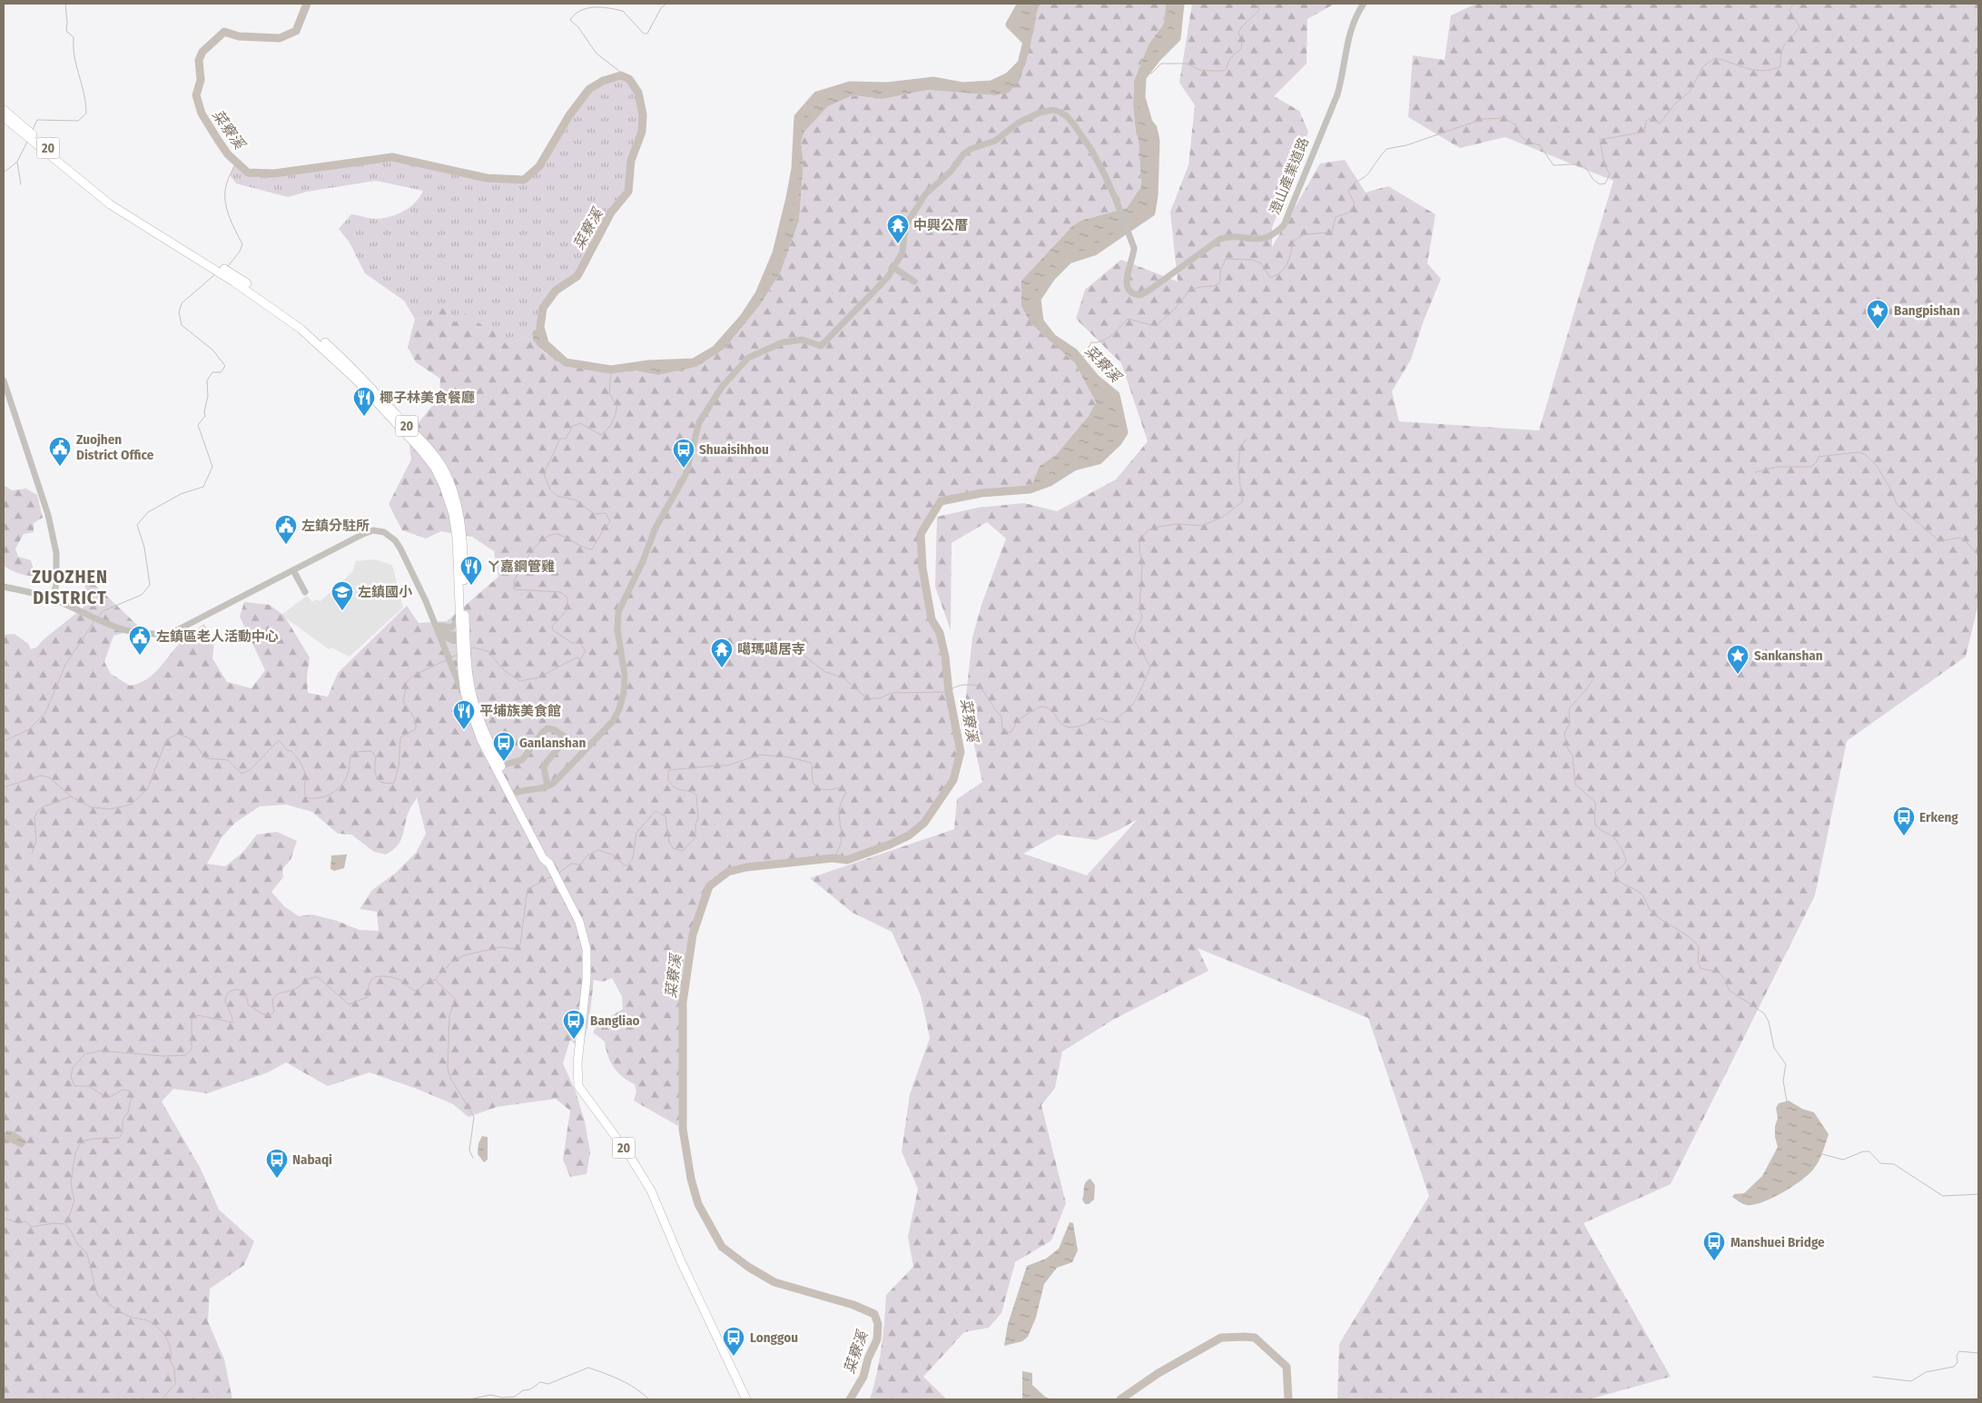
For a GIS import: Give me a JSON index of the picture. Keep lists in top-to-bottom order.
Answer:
{
  "streets": {
    "main road": ["20"],
    "street": ["澄山產業道路"]
  },
  "districts": ["ZUOZHEN DISTRICT"],
  "water": ["菜竂溪"],
  "places": {
    "temple": ["中興公厝", "噶瑪噶居寺"],
    "place": ["Bangpishan", "Sankanshan"],
    "restaurant": ["椰子林美食餐廳", "ㄚ嘉鋼管雞", "平埔族美食館"],
    "public building": ["Zuojhen District Office", "左鎮分駐所", "左鎮區老人活動中心"],
    "bus stop": [
      "Shuaisihhou",
      "Ganlanshan",
      "Erkeng",
      "Bangliao",
      "Nabaqi",
      "Manshuei Bridge",
      "Longgou"
    ],
    "school or university": ["左鎮國小"]
  }
}
